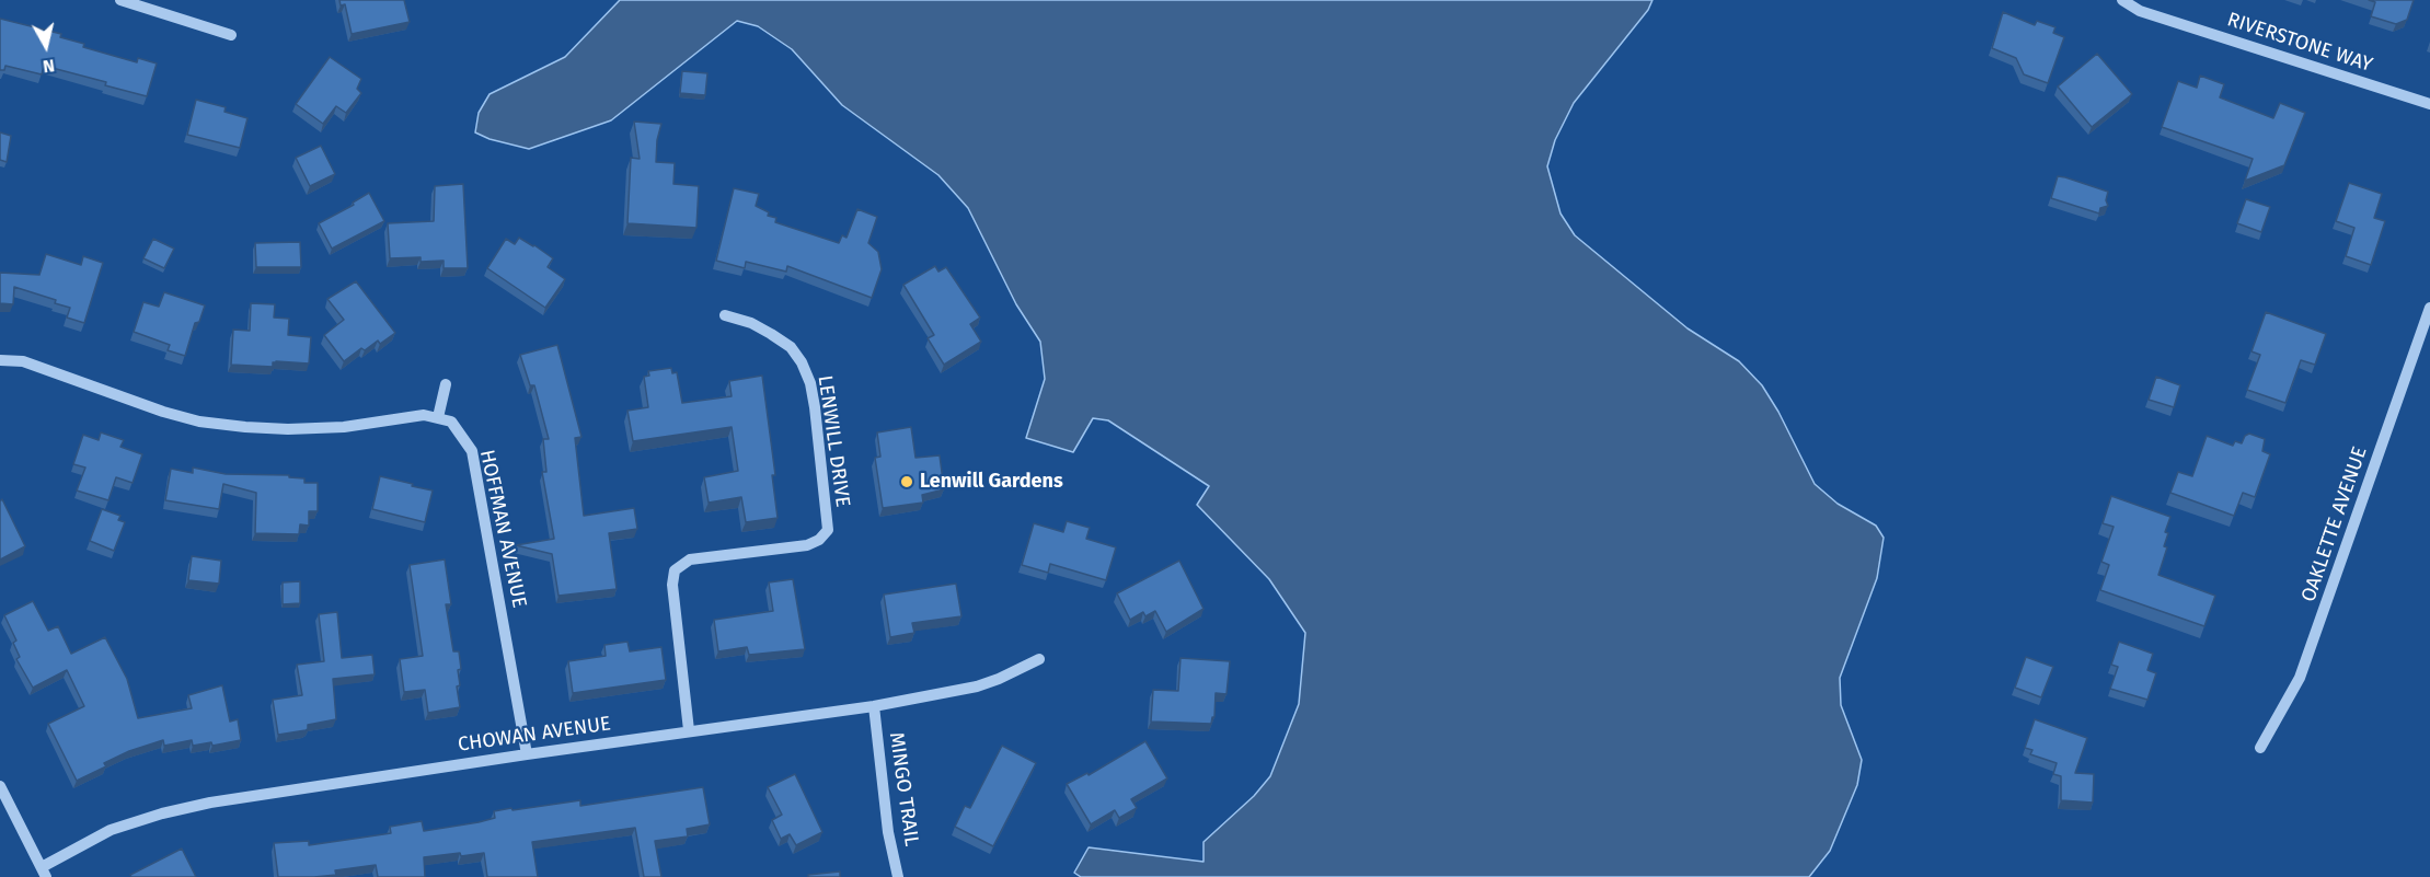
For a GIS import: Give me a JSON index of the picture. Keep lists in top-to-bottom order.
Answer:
{
  "streets": {
    "street": [
      "RIVERSTONE WAY",
      "LENWILL DRIVE",
      "OAKLETTE AVENUE",
      "HOFFMAN AVENUE",
      "CHOWAN AVENUE",
      "MINGO TRAIL"
    ]
  },
  "crossings": [
    ["LENWILL DRIVE", "CHOWAN AVENUE"],
    ["HOFFMAN AVENUE", "CHOWAN AVENUE"],
    ["CHOWAN AVENUE", "MINGO TRAIL"]
  ],
  "places": ["Lenwill Gardens"],
  "north": "bottom"
}
